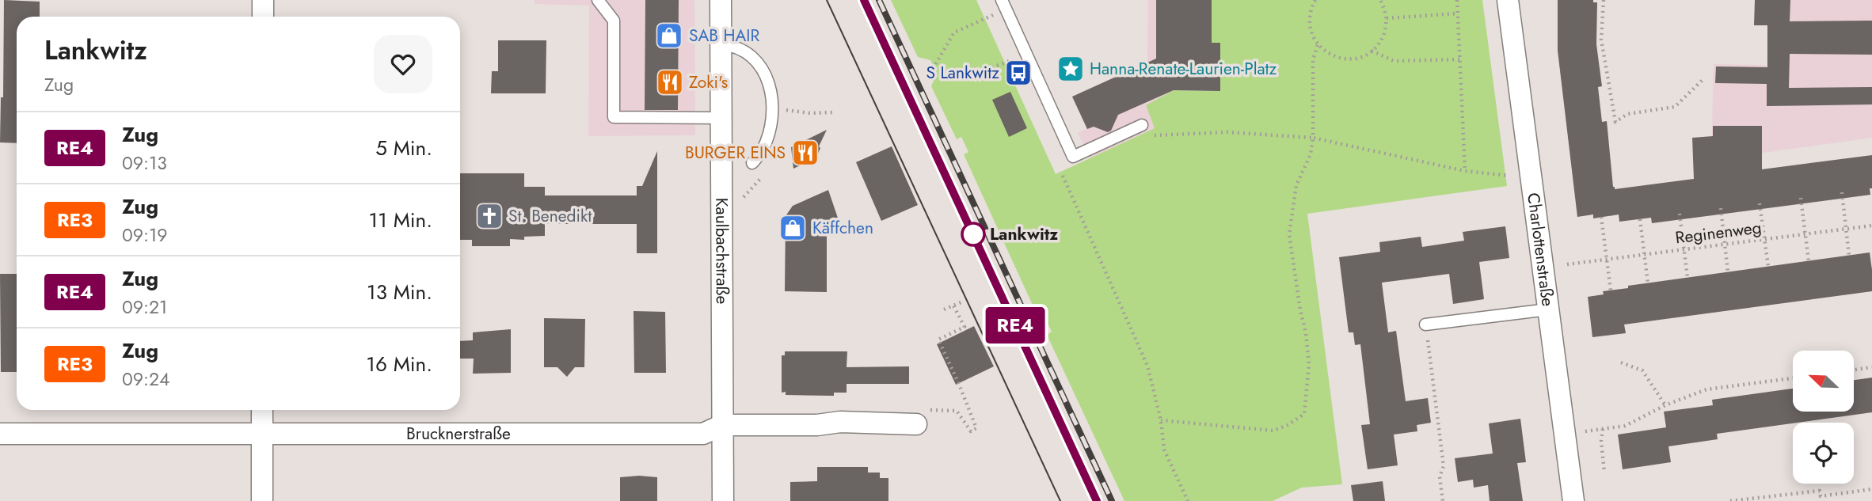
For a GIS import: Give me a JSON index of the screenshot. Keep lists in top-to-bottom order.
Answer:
{
  "streets": {
    "street": ["Kaulbachstraße", "Charlottenstraße", "Brucknerstraße"],
    "path": ["Reginenweg"]
  },
  "crossings": [
    ["Kaulbachstraße", "Brucknerstraße"]
  ],
  "places": {
    "shop": ["SAB HAIR", "Käffchen"],
    "place": ["Hanna-Renate-Laurien-Platz"],
    "bus stop": ["S Lankwitz"],
    "restaurant": ["Zoki's", "BURGER EINS"],
    "church": ["St. Benedikt"],
    "other": ["Lankwitz"]
  },
  "north": "top left",
  "page": {
    "on_map": "RE4",
    "heading": ["Lankwitz", "Zug"],
    "list": [
      {
        "mark": "RE4",
        "name": "Zug",
        "note": "09:13",
        "value": "5 Min."
      },
      {
        "mark": "RE3",
        "name": "Zug",
        "note": "09:19",
        "value": "11 Min."
      },
      {
        "mark": "RE4",
        "name": "Zug",
        "note": "09:21",
        "value": "13 Min."
      },
      {
        "mark": "RE3",
        "name": "Zug",
        "note": "09:24",
        "value": "16 Min."
      }
    ]
  }
}
